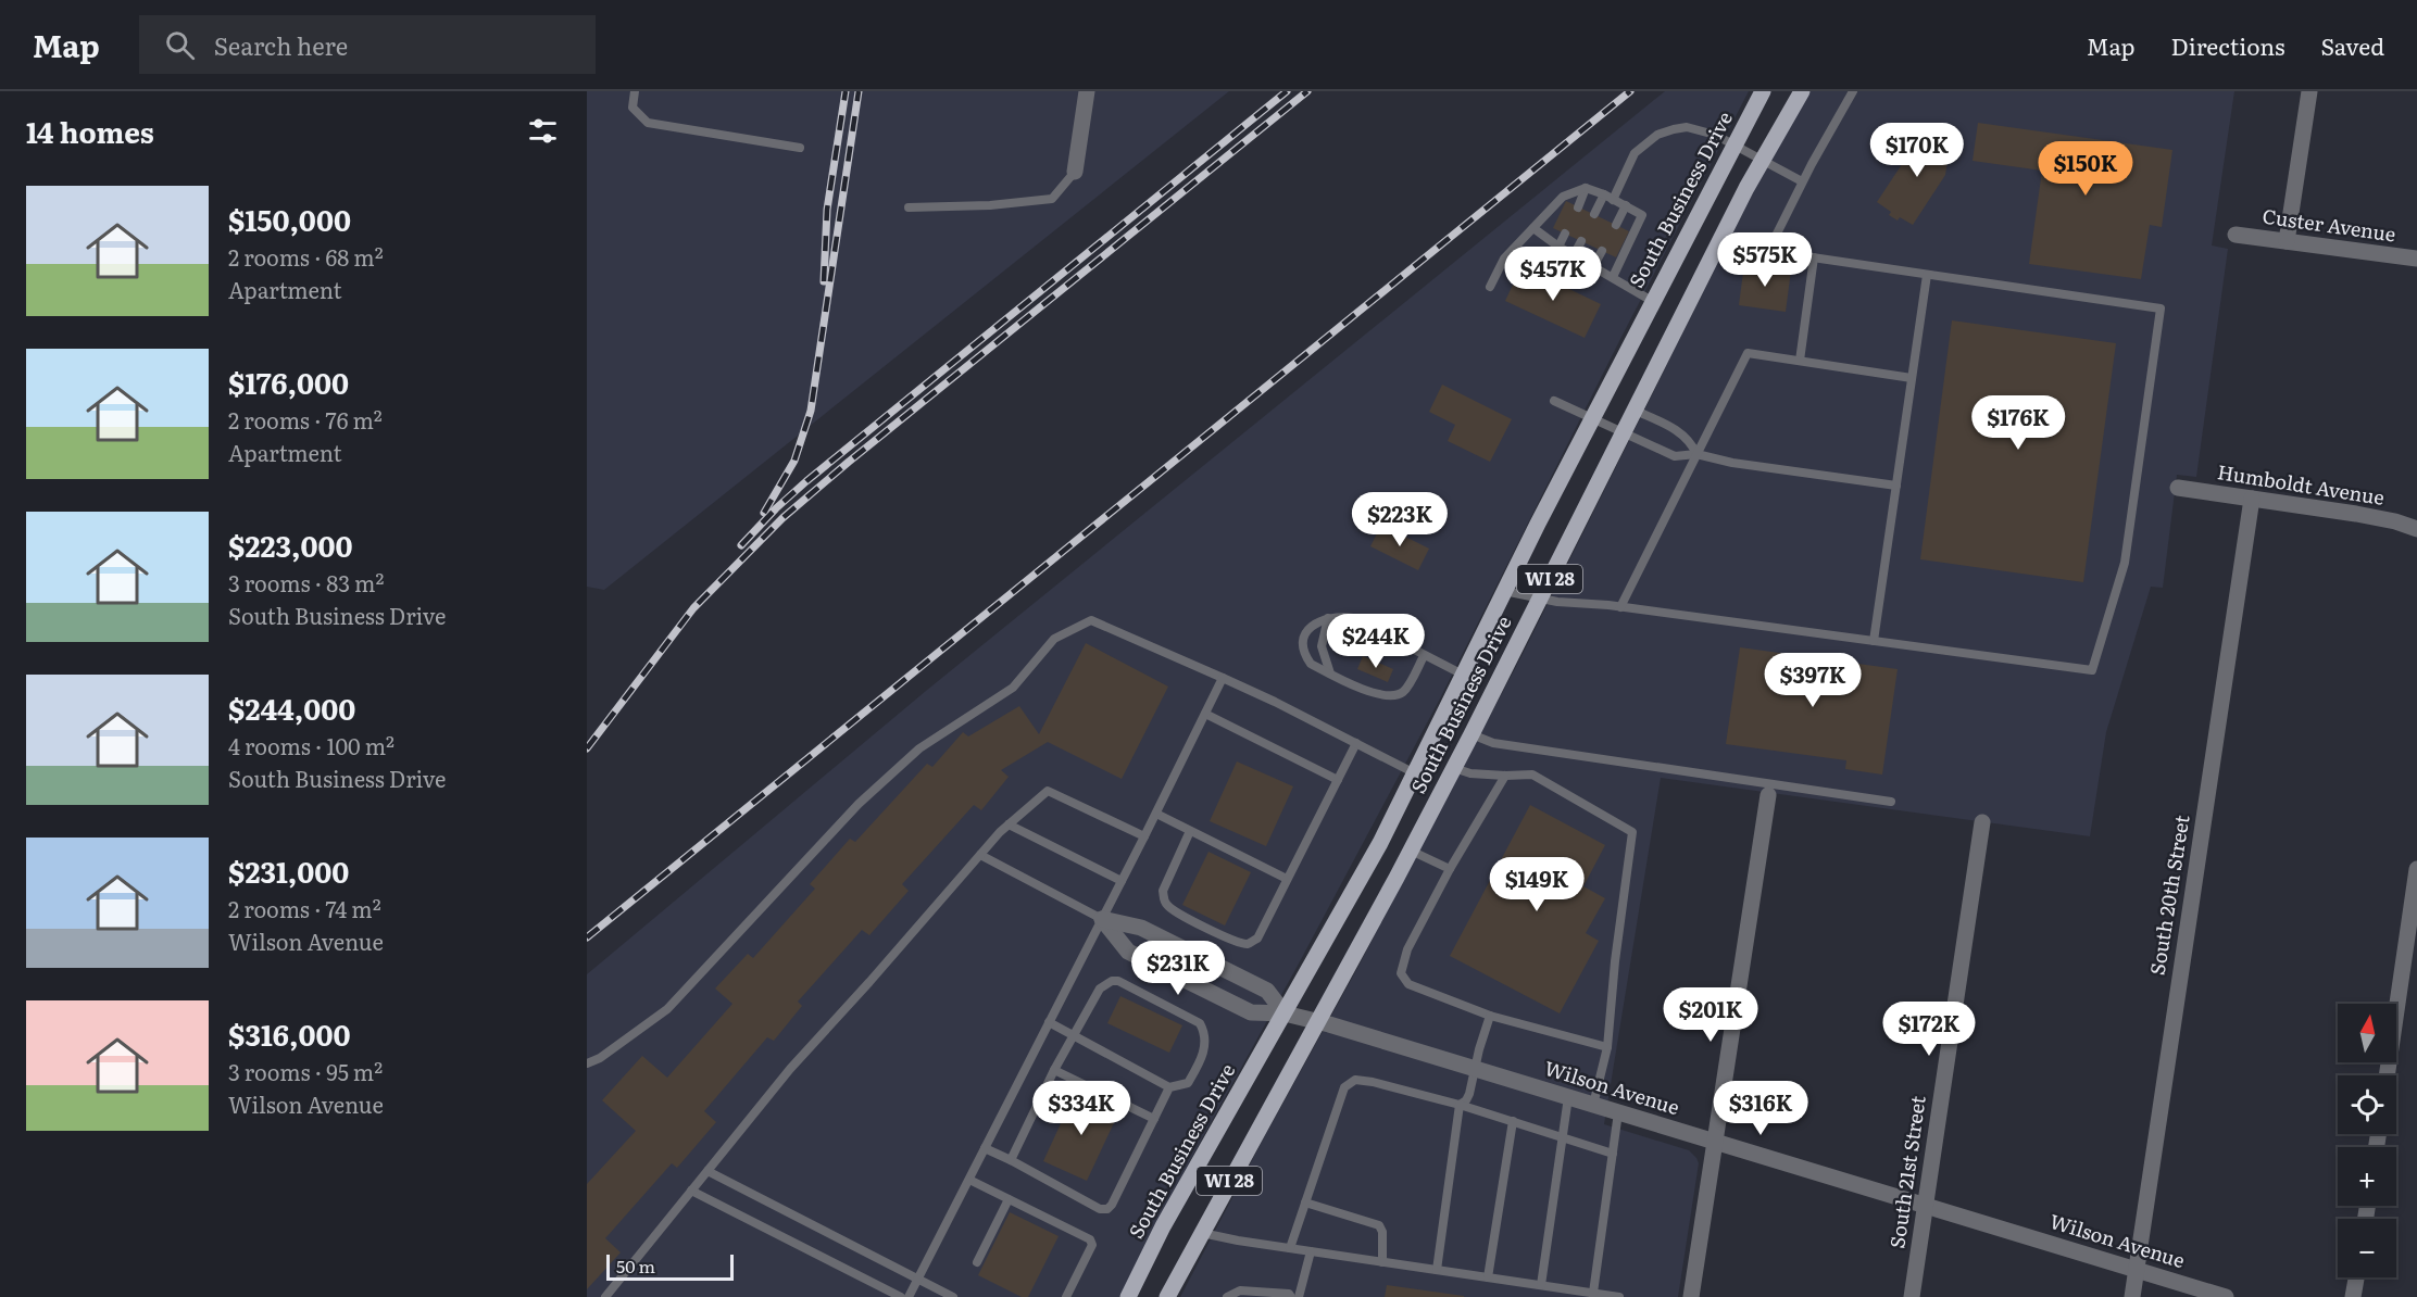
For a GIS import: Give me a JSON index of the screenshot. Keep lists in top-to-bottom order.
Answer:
{
  "streets": {
    "main road": ["South Business Drive", "WI 28"],
    "street": [
      "Custer Avenue",
      "Humboldt Avenue",
      "South 20th Street",
      "Wilson Avenue",
      "South 21st Street"
    ]
  },
  "crossings": [
    ["South Business Drive", "Wilson Avenue"],
    ["Humboldt Avenue", "South 20th Street"],
    ["South 20th Street", "Wilson Avenue"],
    ["Wilson Avenue", "South 21st Street"]
  ],
  "scale_bar": "50 m",
  "north": "top",
  "page": {
    "header": "Map",
    "search": "Search here",
    "nav": ["Map", "Directions", "Saved"],
    "heading": "14 homes",
    "price": [
      "$170K",
      "$150K",
      "$575K",
      "$457K",
      "$176K",
      "$223K",
      "$244K",
      "$397K",
      "$149K",
      "$231K",
      "$201K",
      "$172K",
      "$334K",
      "$316K"
    ],
    "list": [
      {
        "name": "$150,000",
        "note": "2 rooms · 68 m² · Apartment"
      },
      {
        "name": "$176,000",
        "note": "2 rooms · 76 m² · Apartment"
      },
      {
        "name": "$223,000",
        "note": "3 rooms · 83 m² · South Business Drive"
      },
      {
        "name": "$244,000",
        "note": "4 rooms · 100 m² · South Business Drive"
      },
      {
        "name": "$231,000",
        "note": "2 rooms · 74 m² · Wilson Avenue"
      },
      {
        "name": "$316,000",
        "note": "3 rooms · 95 m² · Wilson Avenue"
      }
    ],
    "map_buttons": ["+", "−"],
    "scale": "50 m"
  }
}
